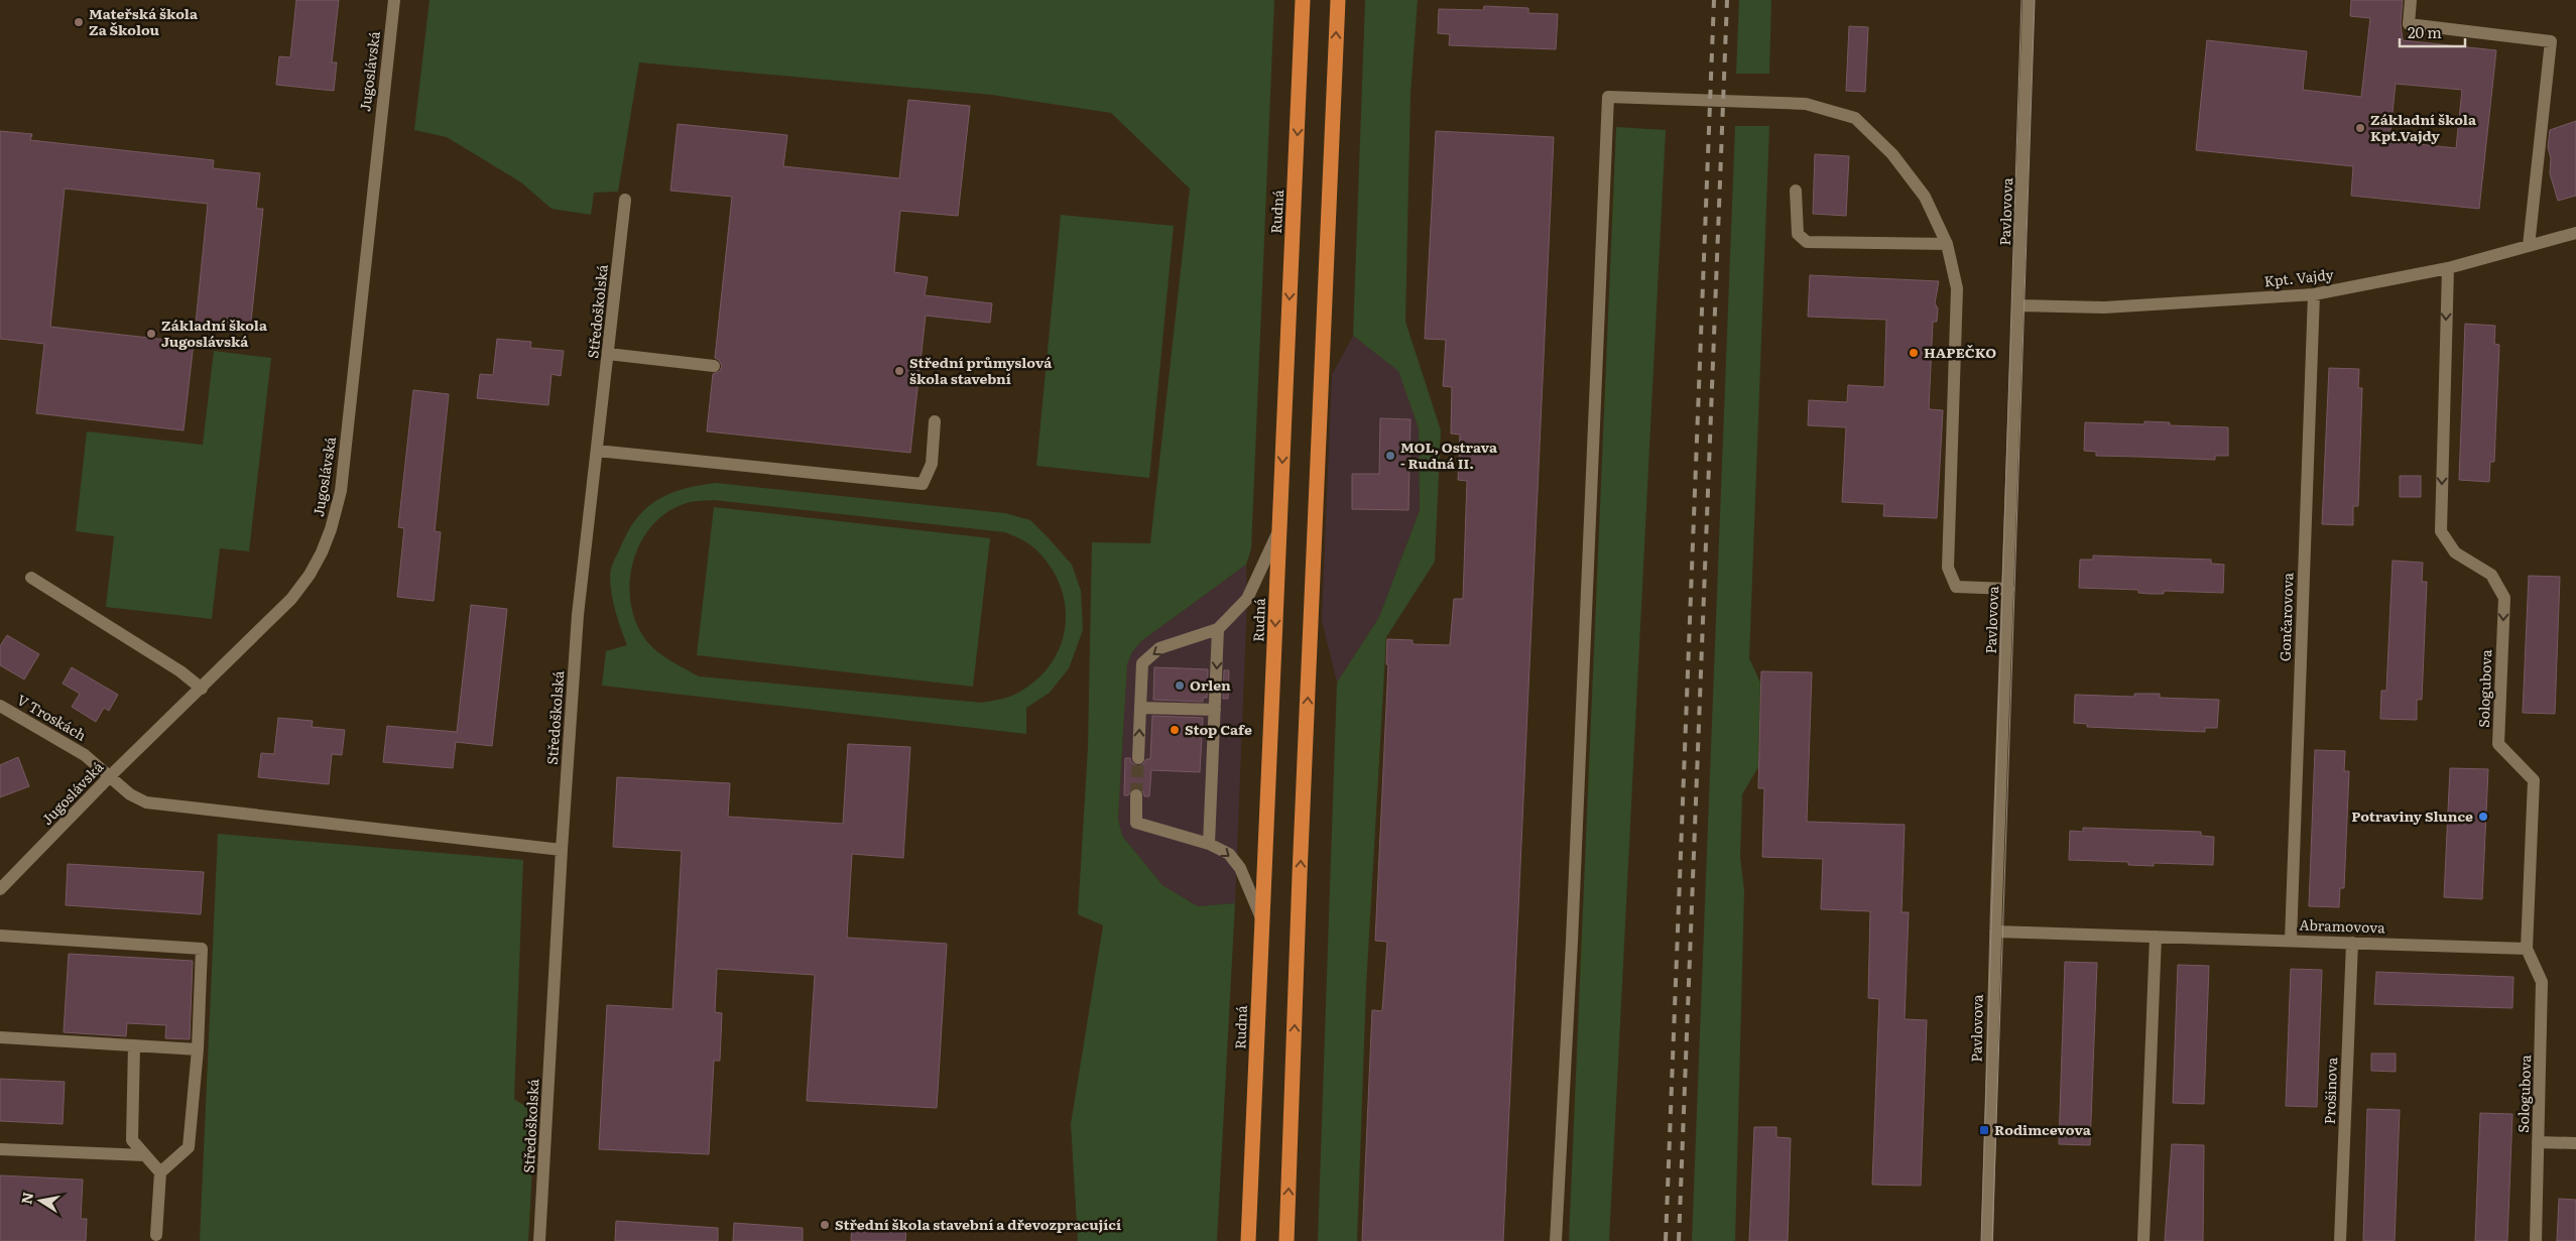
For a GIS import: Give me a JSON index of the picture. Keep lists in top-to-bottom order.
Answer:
{
  "streets": {
    "highway": ["Rudná"],
    "street": [
      "Jugoslávská",
      "Pavlovova",
      "Kpt. Vajdy",
      "Středoškolská",
      "Gončarovova",
      "Sologubova",
      "V Troskách",
      "Abramovova",
      "Prošinova"
    ]
  },
  "crossings": [
    ["Jugoslávská", "V Troskách"],
    ["Pavlovova", "Kpt. Vajdy"],
    ["Pavlovova", "Abramovova"],
    ["Kpt. Vajdy", "Gončarovova"],
    ["Kpt. Vajdy", "Sologubova"],
    ["Středoškolská", "V Troskách"],
    ["Gončarovova", "Abramovova"],
    ["Sologubova", "Abramovova"],
    ["Abramovova", "Prošinova"]
  ],
  "one_way": ["Sologubova"],
  "places": {
    "other": [
      "Mateřská škola Za Školou",
      "Základní škola Kpt.Vajdy",
      "Základní škola Jugoslávská",
      "HAPEČKO",
      "Střední průmyslová škola stavební",
      "MOL, Ostrava - Rudná II.",
      "Orlen",
      "Stop Cafe",
      "Potraviny Slunce",
      "Střední škola stavební a dřevozpracující"
    ],
    "transit": ["Rodimcevova"]
  },
  "scale_bar": "20 m",
  "north": "left"
}
